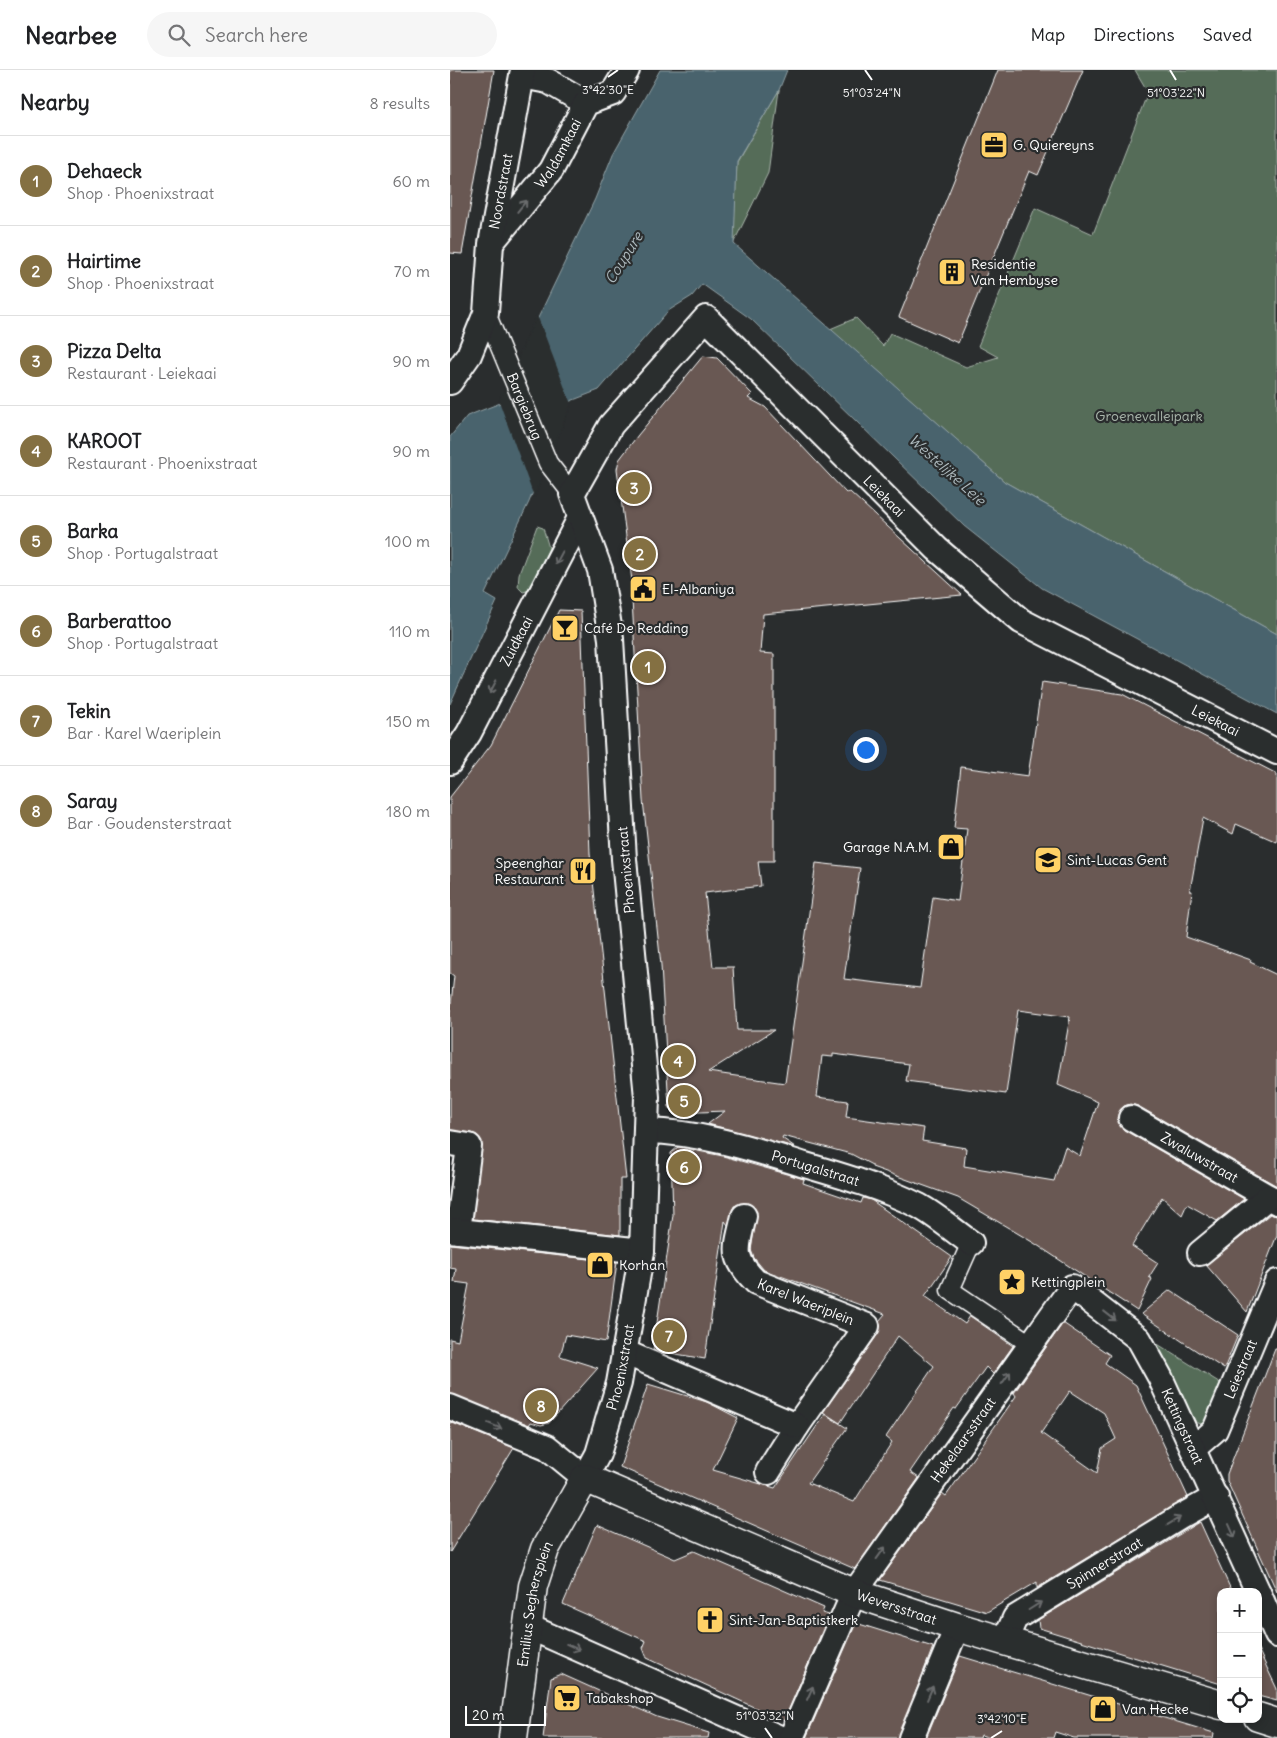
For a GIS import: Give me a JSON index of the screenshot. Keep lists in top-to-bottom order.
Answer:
{
  "streets": {
    "street": [
      "Waldamkaai",
      "Noordstraat",
      "Bargiebrug",
      "Leiekaai",
      "Zuidkaai",
      "Phoenixstraat",
      "Zwaluwstraat",
      "Portugalstraat",
      "Karel Waeriplein",
      "Leiestraat",
      "Kettingstraat",
      "Hekelaarsstraat",
      "Spinnerstraat",
      "Emilius Seghersplein",
      "Weversstraat"
    ]
  },
  "crossings": [
    ["Waldamkaai", "Noordstraat"],
    ["Noordstraat", "Bargiebrug"],
    ["Bargiebrug", "Leiekaai"],
    ["Bargiebrug", "Phoenixstraat"],
    ["Leiekaai", "Phoenixstraat"],
    ["Zuidkaai", "Phoenixstraat"],
    ["Phoenixstraat", "Portugalstraat"],
    ["Phoenixstraat", "Emilius Seghersplein"],
    ["Phoenixstraat", "Weversstraat"],
    ["Leiestraat", "Kettingstraat"],
    ["Kettingstraat", "Hekelaarsstraat"],
    ["Kettingstraat", "Spinnerstraat"],
    ["Hekelaarsstraat", "Weversstraat"],
    ["Spinnerstraat", "Weversstraat"],
    ["Emilius Seghersplein", "Weversstraat"]
  ],
  "one_way": [
    "Waldamkaai",
    "Zuidkaai",
    "Kettingstraat",
    "Hekelaarsstraat",
    "Spinnerstraat"
  ],
  "water": ["Coupure", "Westelijke Leie"],
  "parks": ["Groenevalleipark"],
  "places": {
    "office": ["G. Quiereyns"],
    "building": ["Residentie Van Hembyse"],
    "public building": ["El-Albaniya"],
    "bar": ["Café De Redding"],
    "shop": ["Garage N.A.M.", "Korhan", "Van Hecke"],
    "school or university": ["Sint-Lucas Gent"],
    "restaurant": ["Speenghar Restaurant"],
    "place": ["Kettingplein"],
    "church": ["Sint-Jan-Baptistkerk"],
    "supermarket": ["Tabakshop"]
  },
  "scale_bar": "20 m",
  "page": {
    "header": "Nearbee",
    "search": "Search here",
    "nav": ["Map", "Directions", "Saved"],
    "heading": ["Nearby", "8 results"],
    "list": [
      {
        "mark": "1",
        "name": "Dehaeck",
        "note": "Shop · Phoenixstraat",
        "value": "60 m"
      },
      {
        "mark": "2",
        "name": "Hairtime",
        "note": "Shop · Phoenixstraat",
        "value": "70 m"
      },
      {
        "mark": "3",
        "name": "Pizza Delta",
        "note": "Restaurant · Leiekaai",
        "value": "90 m"
      },
      {
        "mark": "4",
        "name": "KAROOT",
        "note": "Restaurant · Phoenixstraat",
        "value": "90 m"
      },
      {
        "mark": "5",
        "name": "Barka",
        "note": "Shop · Portugalstraat",
        "value": "100 m"
      },
      {
        "mark": "6",
        "name": "Barberattoo",
        "note": "Shop · Portugalstraat",
        "value": "110 m"
      },
      {
        "mark": "7",
        "name": "Tekin",
        "note": "Bar · Karel Waeriplein",
        "value": "150 m"
      },
      {
        "mark": "8",
        "name": "Saray",
        "note": "Bar · Goudensterstraat",
        "value": "180 m"
      }
    ],
    "pins": [
      "3",
      "2",
      "1",
      "4",
      "5",
      "6",
      "7",
      "8"
    ],
    "map_buttons": ["+", "−"],
    "scale": "20 m"
  },
  "coordinates": [
    "3°42'30\"E",
    "51°03'24\"N",
    "51°03'22\"N",
    "51°03'32\"N",
    "3°42'10\"E"
  ]
}
